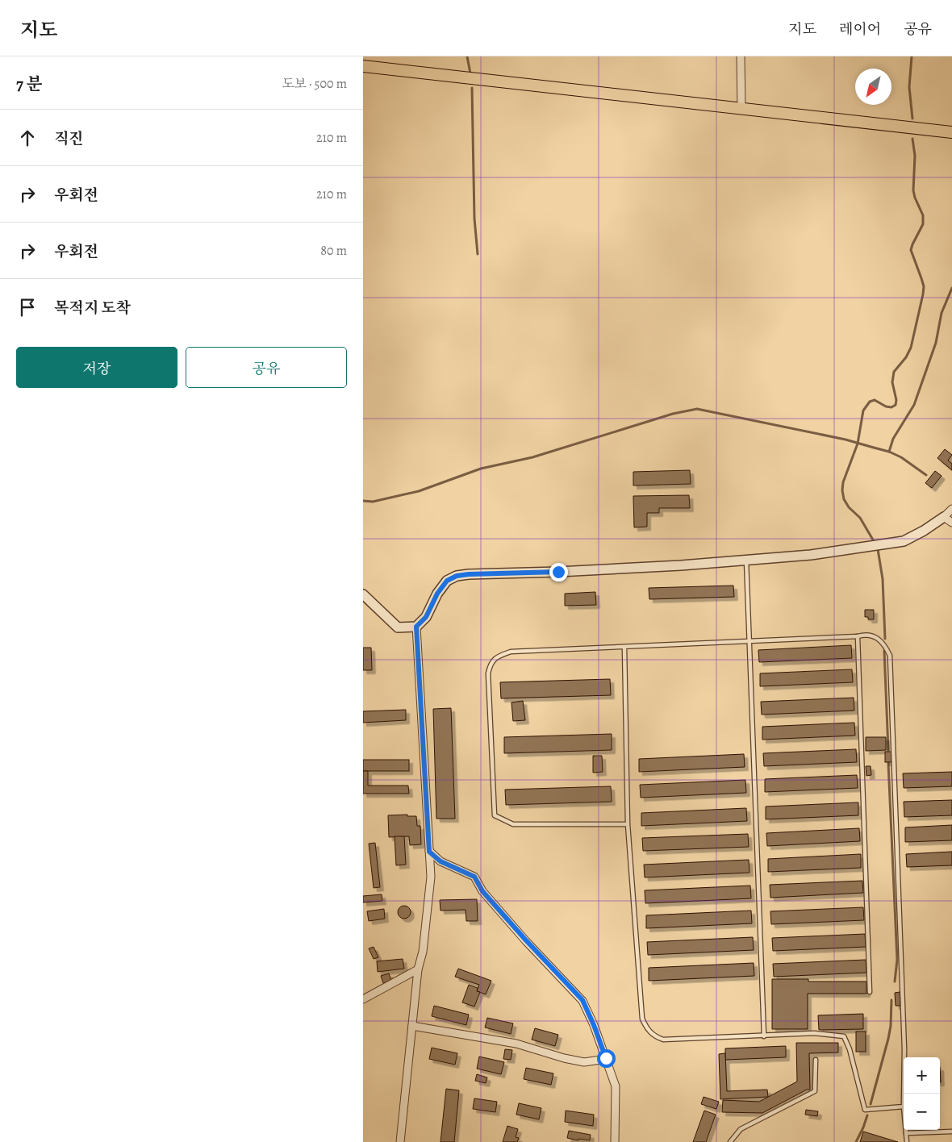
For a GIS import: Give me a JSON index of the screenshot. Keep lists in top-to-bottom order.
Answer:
{
  "north": "bottom left",
  "page": {
    "header": "지도",
    "nav": ["지도", "레이어", "공유"],
    "heading": ["7 분", "도보 · 500 m"],
    "list": [
      ["직진", "210 m"],
      ["우회전", "210 m"],
      ["우회전", "80 m"],
      "목적지 도착"
    ],
    "buttons": ["저장", "공유"],
    "map_buttons": ["+", "−"]
  }
}
